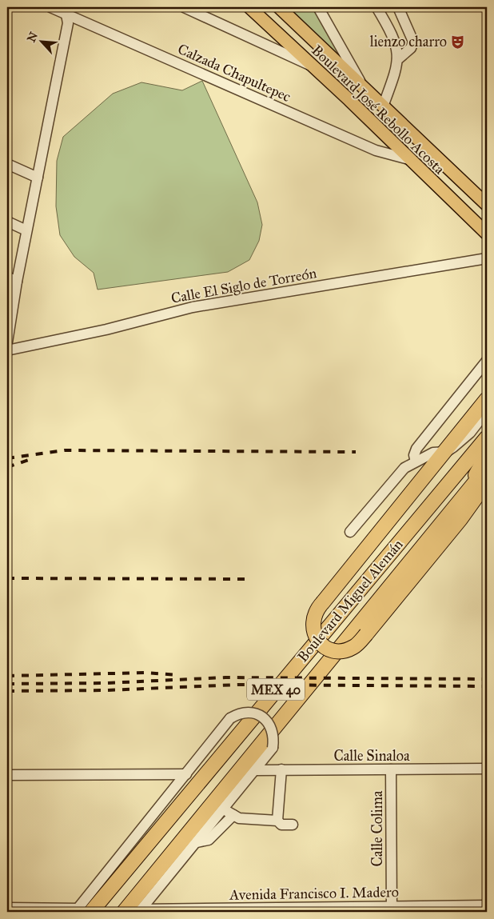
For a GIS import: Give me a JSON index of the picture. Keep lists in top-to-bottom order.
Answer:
{
  "streets": {
    "highway": ["Boulevard Miguel Alemán", "MEX 40"],
    "main road": ["Boulevard José Rebollo Acosta"],
    "street": [
      "Calzada Chapultepec",
      "Calle El Siglo de Torreón",
      "Calle Sinaloa",
      "Calle Colima",
      "Avenida Francisco I. Madero"
    ]
  },
  "crossings": [
    ["Calzada Chapultepec", "Boulevard José Rebollo Acosta"],
    ["Calle Sinaloa", "Calle Colima"],
    ["Calle Colima", "Avenida Francisco I. Madero"]
  ],
  "places": {
    "theatre": ["lienzo charro"]
  },
  "north": "top left"
}
